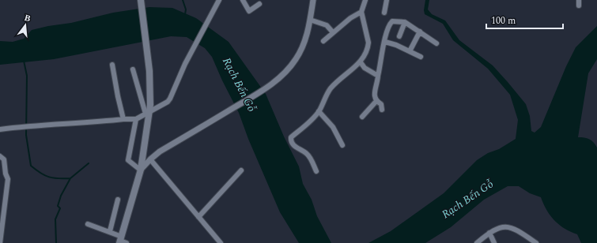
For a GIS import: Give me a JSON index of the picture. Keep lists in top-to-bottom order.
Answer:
{
  "water": ["Rạch Bến Gỗ"],
  "scale_bar": "100 m",
  "north": "top"
}
